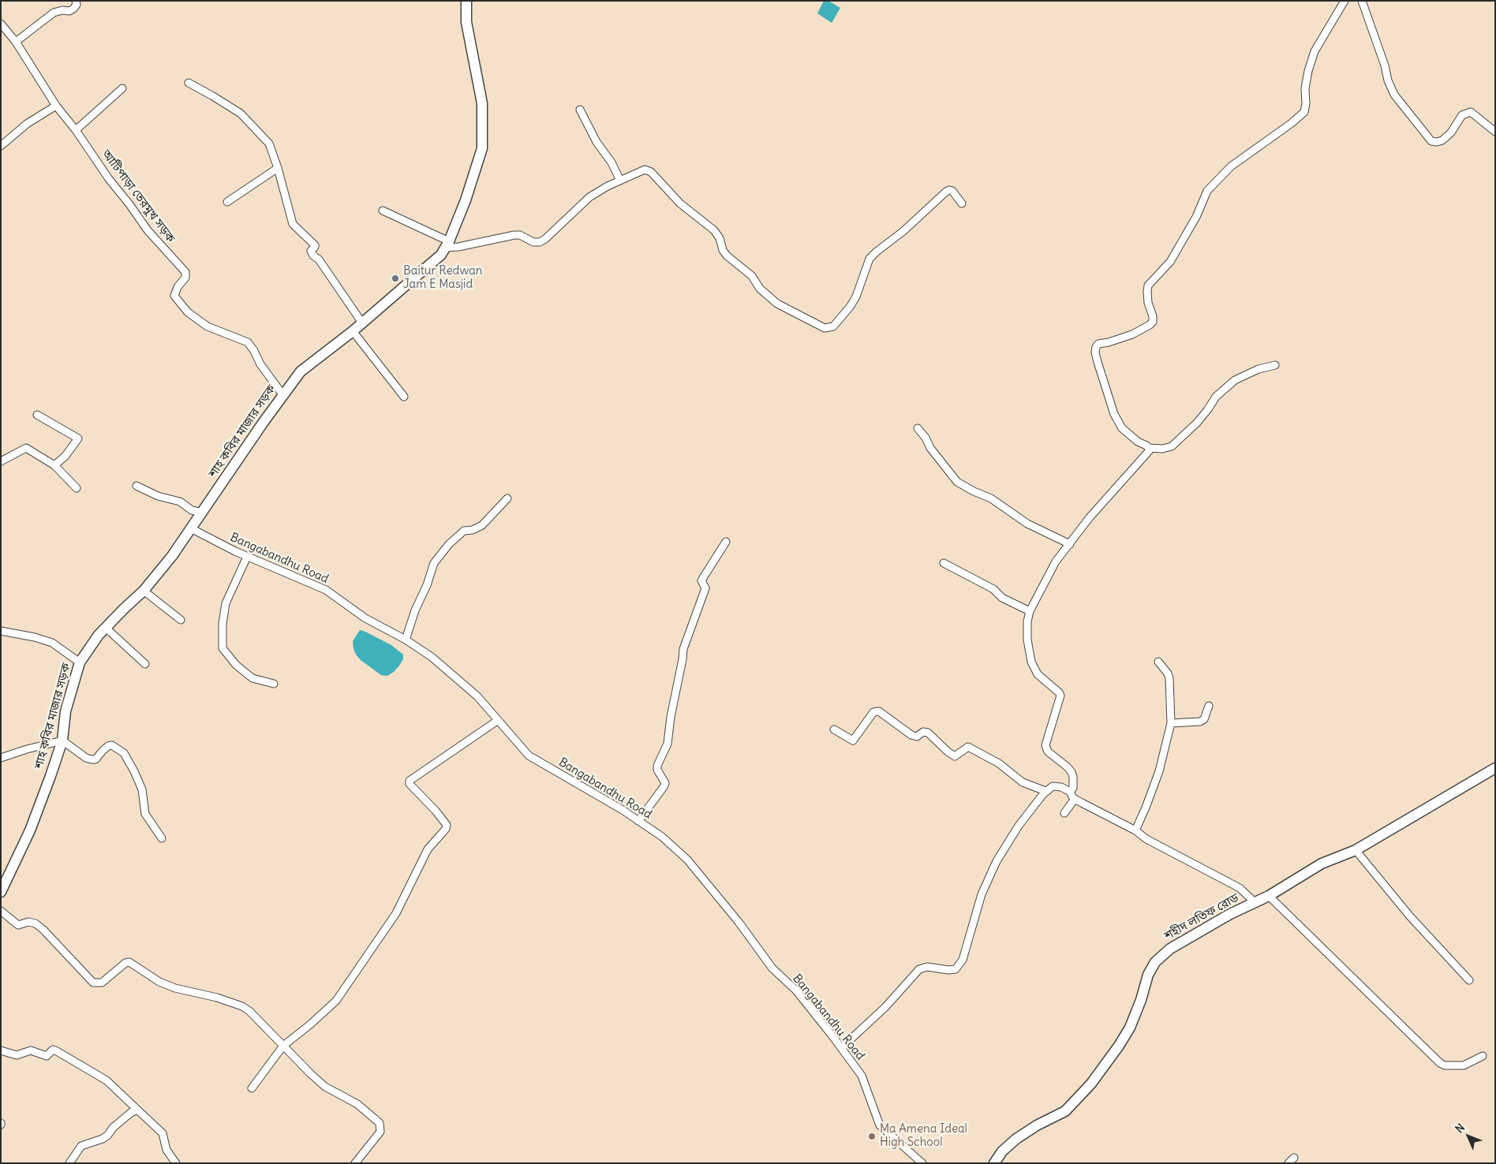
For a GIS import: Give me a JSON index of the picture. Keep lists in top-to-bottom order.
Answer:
{
  "streets": {
    "street": [
      "আটিপাড়া তেরমুখ সড়ক",
      "শাহ কবির মাজার সড়ক",
      "Bangabandhu Road",
      "শহীদ লতিফ রোড"
    ]
  },
  "crossings": [
    ["আটিপাড়া তেরমুখ সড়ক", "শাহ কবির মাজার সড়ক"],
    ["শাহ কবির মাজার সড়ক", "Bangabandhu Road"]
  ],
  "places": ["Baitur Redwan Jam E Masjid", "Ma Amena Ideal High School"],
  "north": "top left"
}
